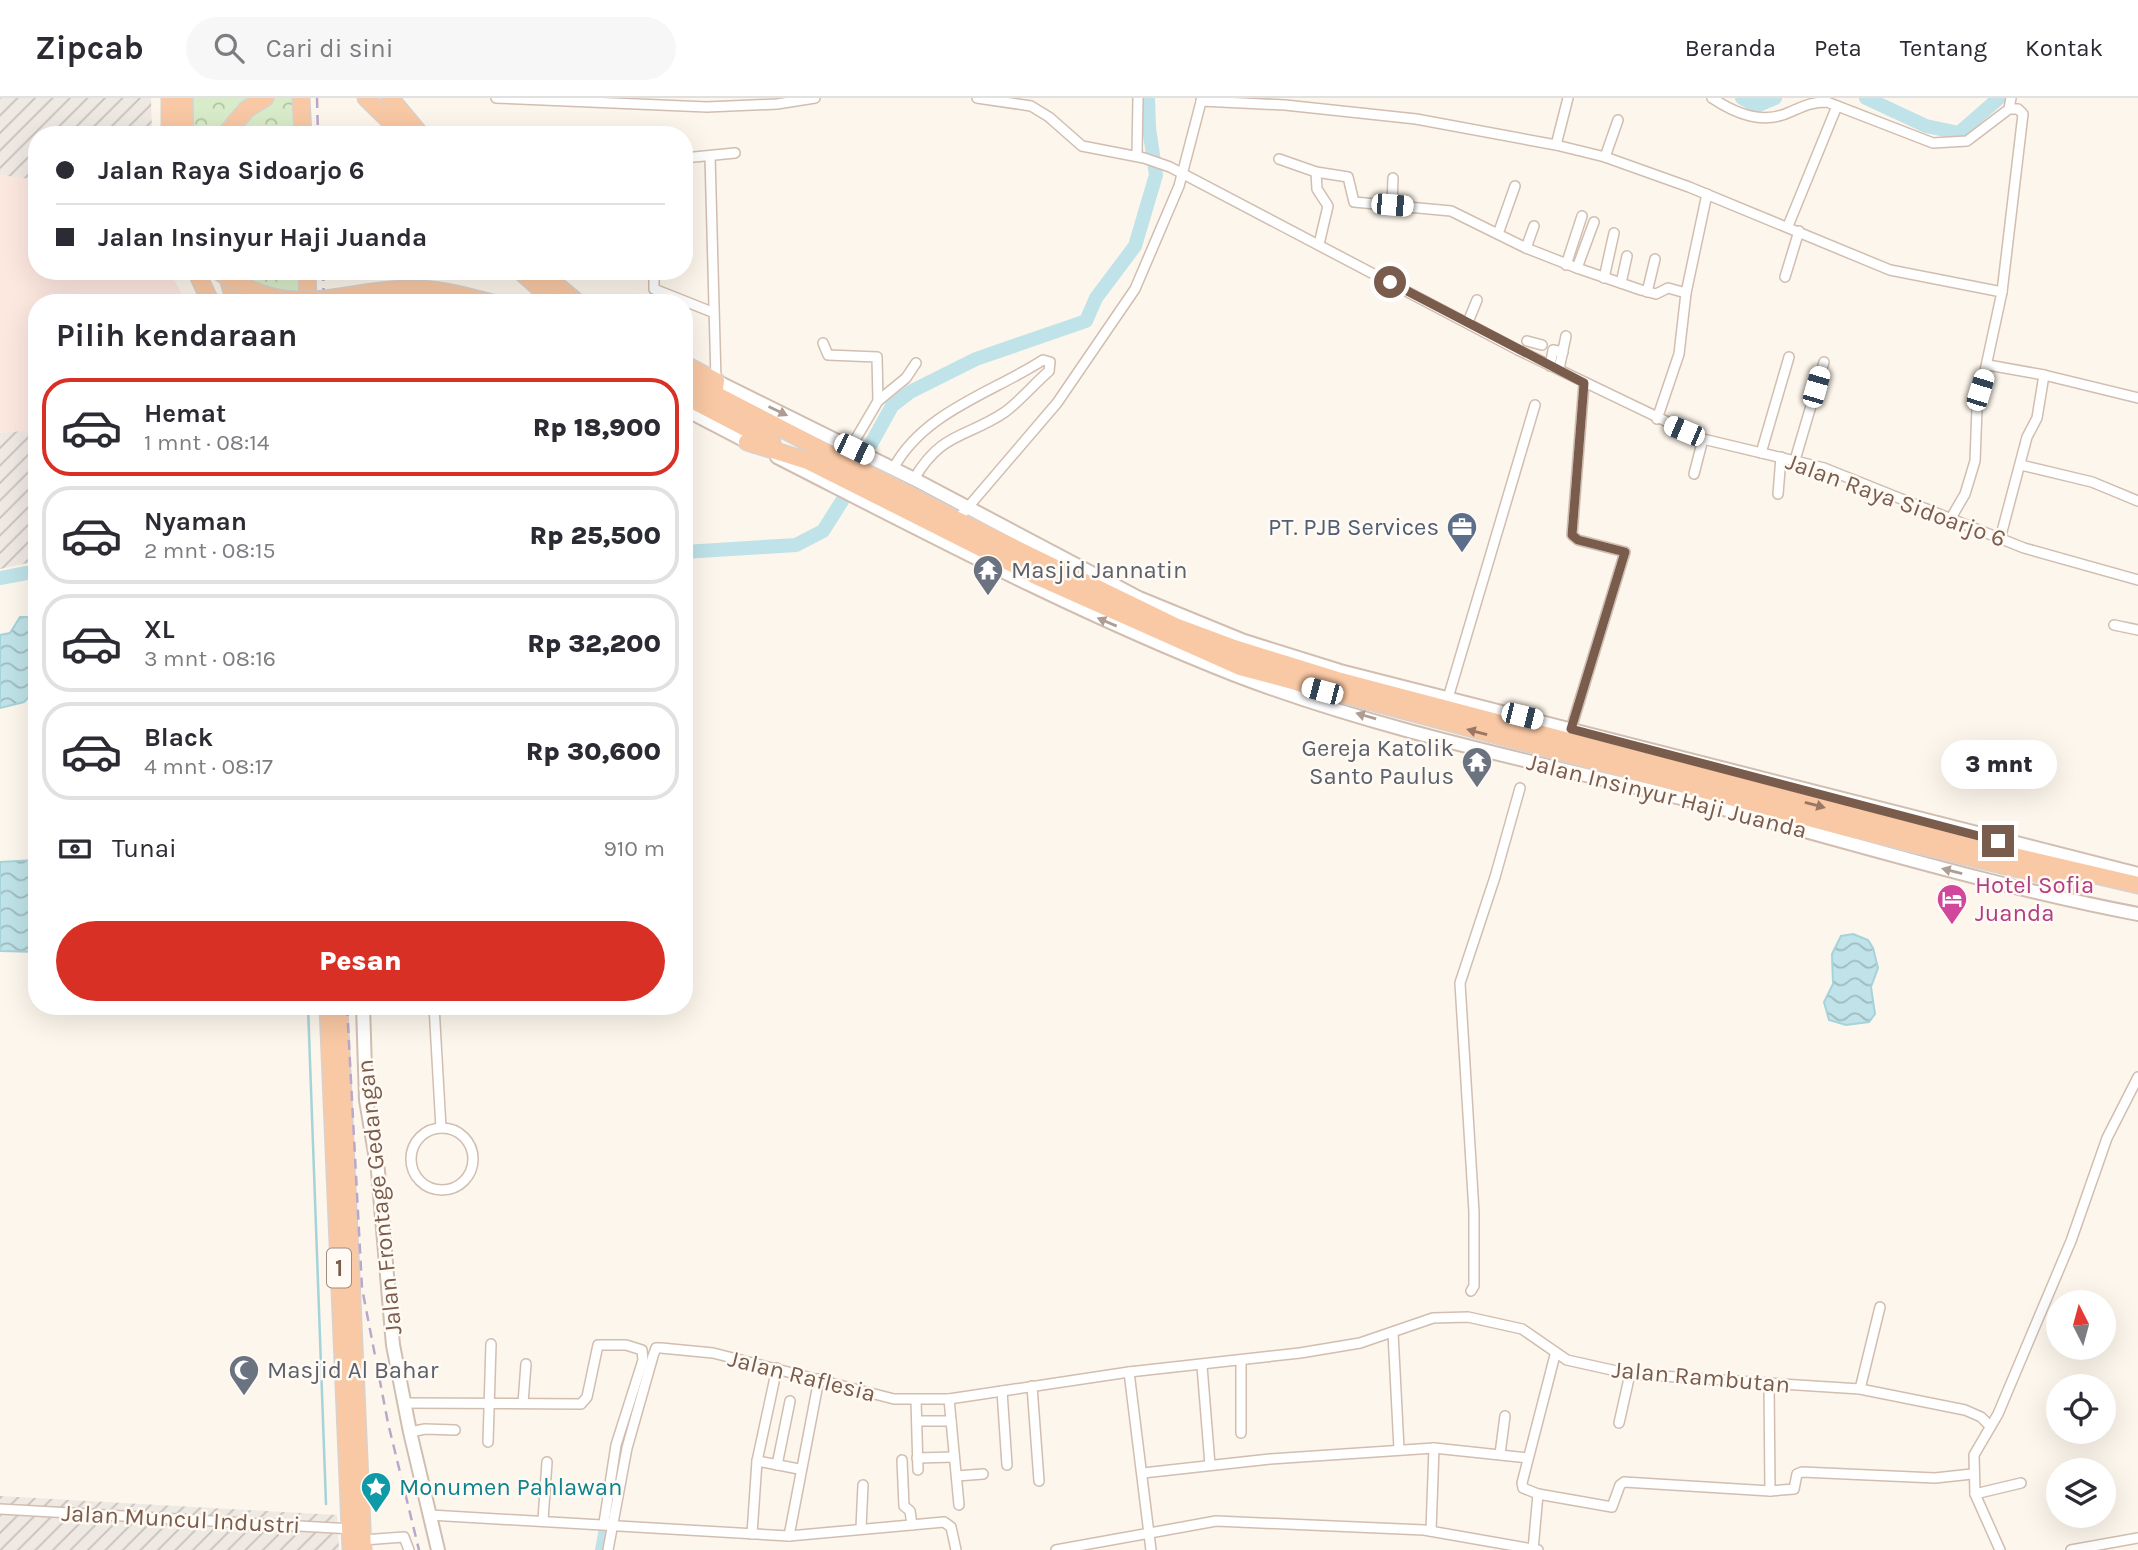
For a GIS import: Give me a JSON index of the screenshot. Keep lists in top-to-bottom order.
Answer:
{
  "streets": {
    "highway": ["Jalan Insinyur Haji Juanda", "1"],
    "street": [
      "Jalan Raya Sidoarjo 6",
      "Jalan Frontage Gedangan",
      "Jalan Raflesia",
      "Jalan Rambutan",
      "Jalan Muncul Industri"
    ]
  },
  "crossings": [
    ["1", "Jalan Muncul Industri"],
    ["Jalan Raflesia", "Jalan Rambutan"]
  ],
  "places": {
    "office": ["PT. PJB Services"],
    "temple": ["Masjid Jannatin", "Gereja Katolik Santo Paulus"],
    "hotel": ["Hotel Sofia Juanda"],
    "mosque": ["Masjid Al Bahar"],
    "place": ["Monumen Pahlawan"]
  },
  "north": "top",
  "page": {
    "header": "Zipcab",
    "search": "Cari di sini",
    "nav": [
      "Beranda",
      "Peta",
      "Tentang",
      "Kontak"
    ],
    "banner": ["Jalan Raya Sidoarjo 6", "Jalan Insinyur Haji Juanda"],
    "heading": "Pilih kendaraan",
    "list": [
      {
        "name": "Hemat",
        "note": "1 mnt · 08:14",
        "value": "Rp 18,900"
      },
      {
        "name": "Nyaman",
        "note": "2 mnt · 08:15",
        "value": "Rp 25,500"
      },
      {
        "name": "XL",
        "note": "3 mnt · 08:16",
        "value": "Rp 32,200"
      },
      {
        "name": "Black",
        "note": "4 mnt · 08:17",
        "value": "Rp 30,600"
      }
    ],
    "bubble": "3 mnt",
    "pay": ["Tunai", "910 m"],
    "buttons": "Pesan"
  }
}
